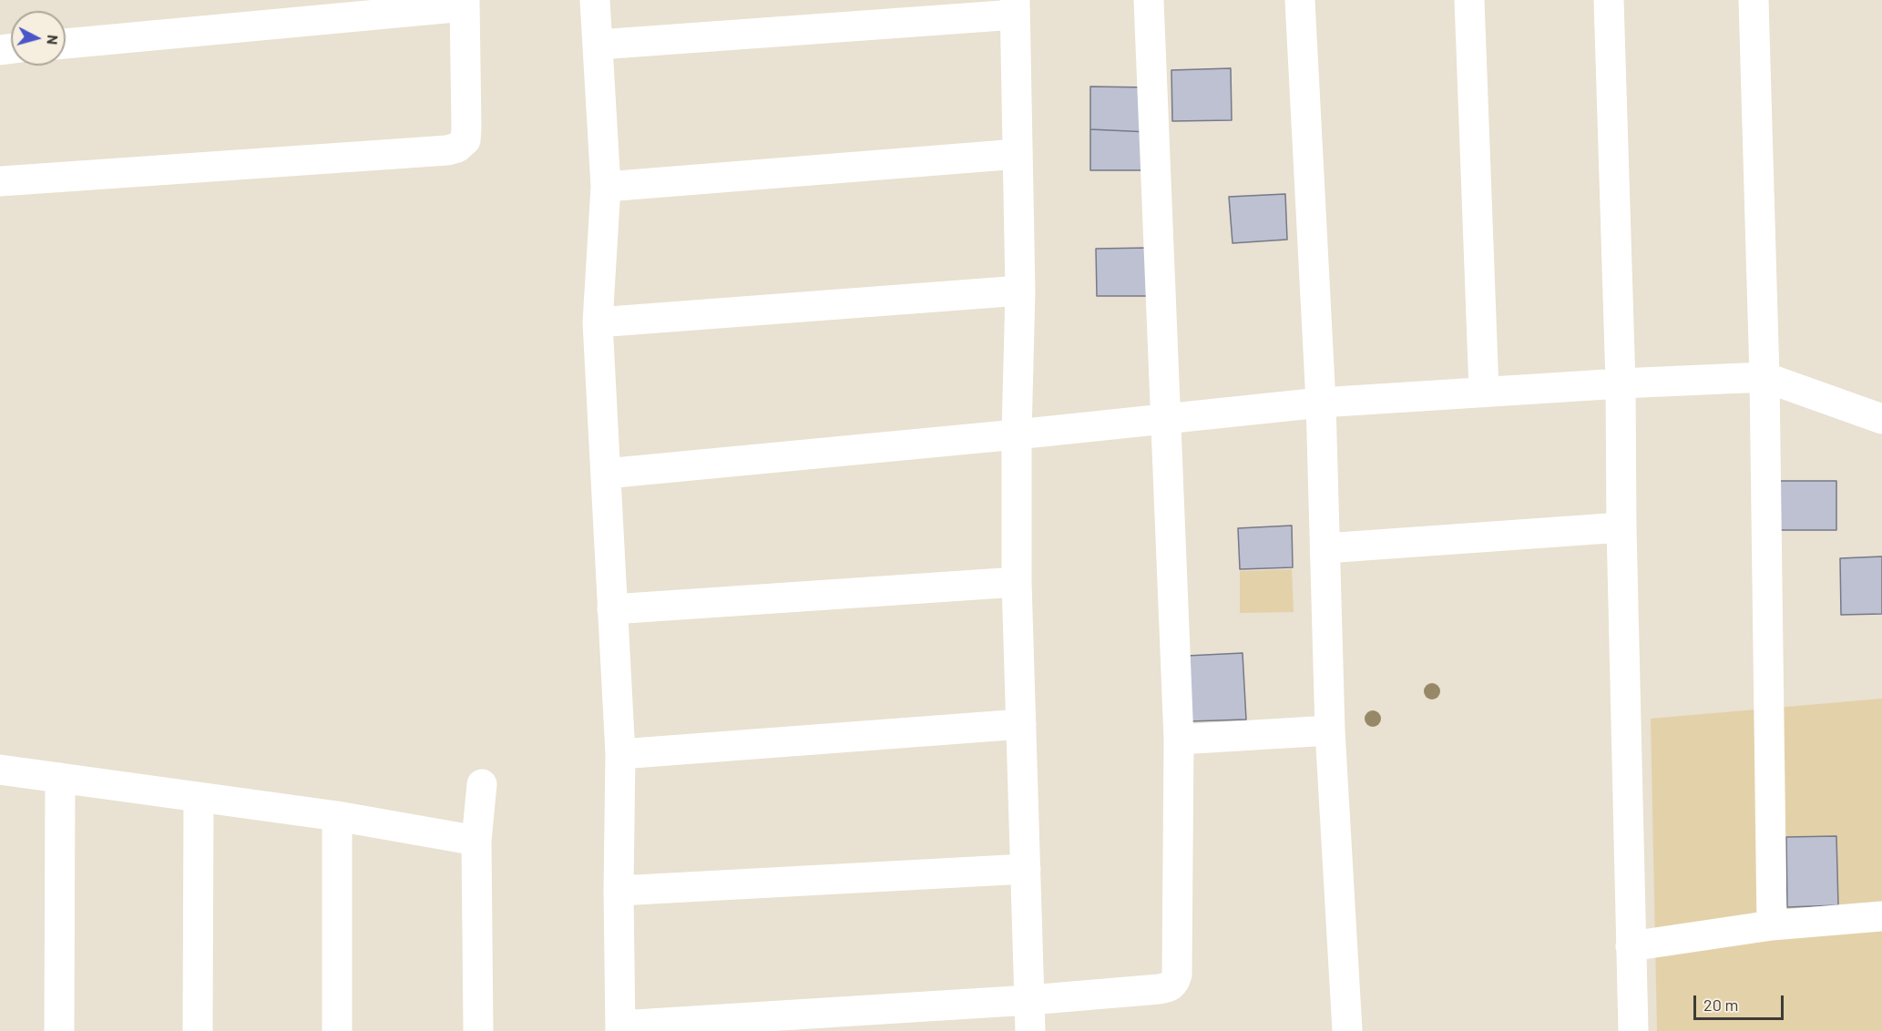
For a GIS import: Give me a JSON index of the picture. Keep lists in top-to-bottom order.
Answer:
{
  "scale_bar": "20 m",
  "north": "right"
}
